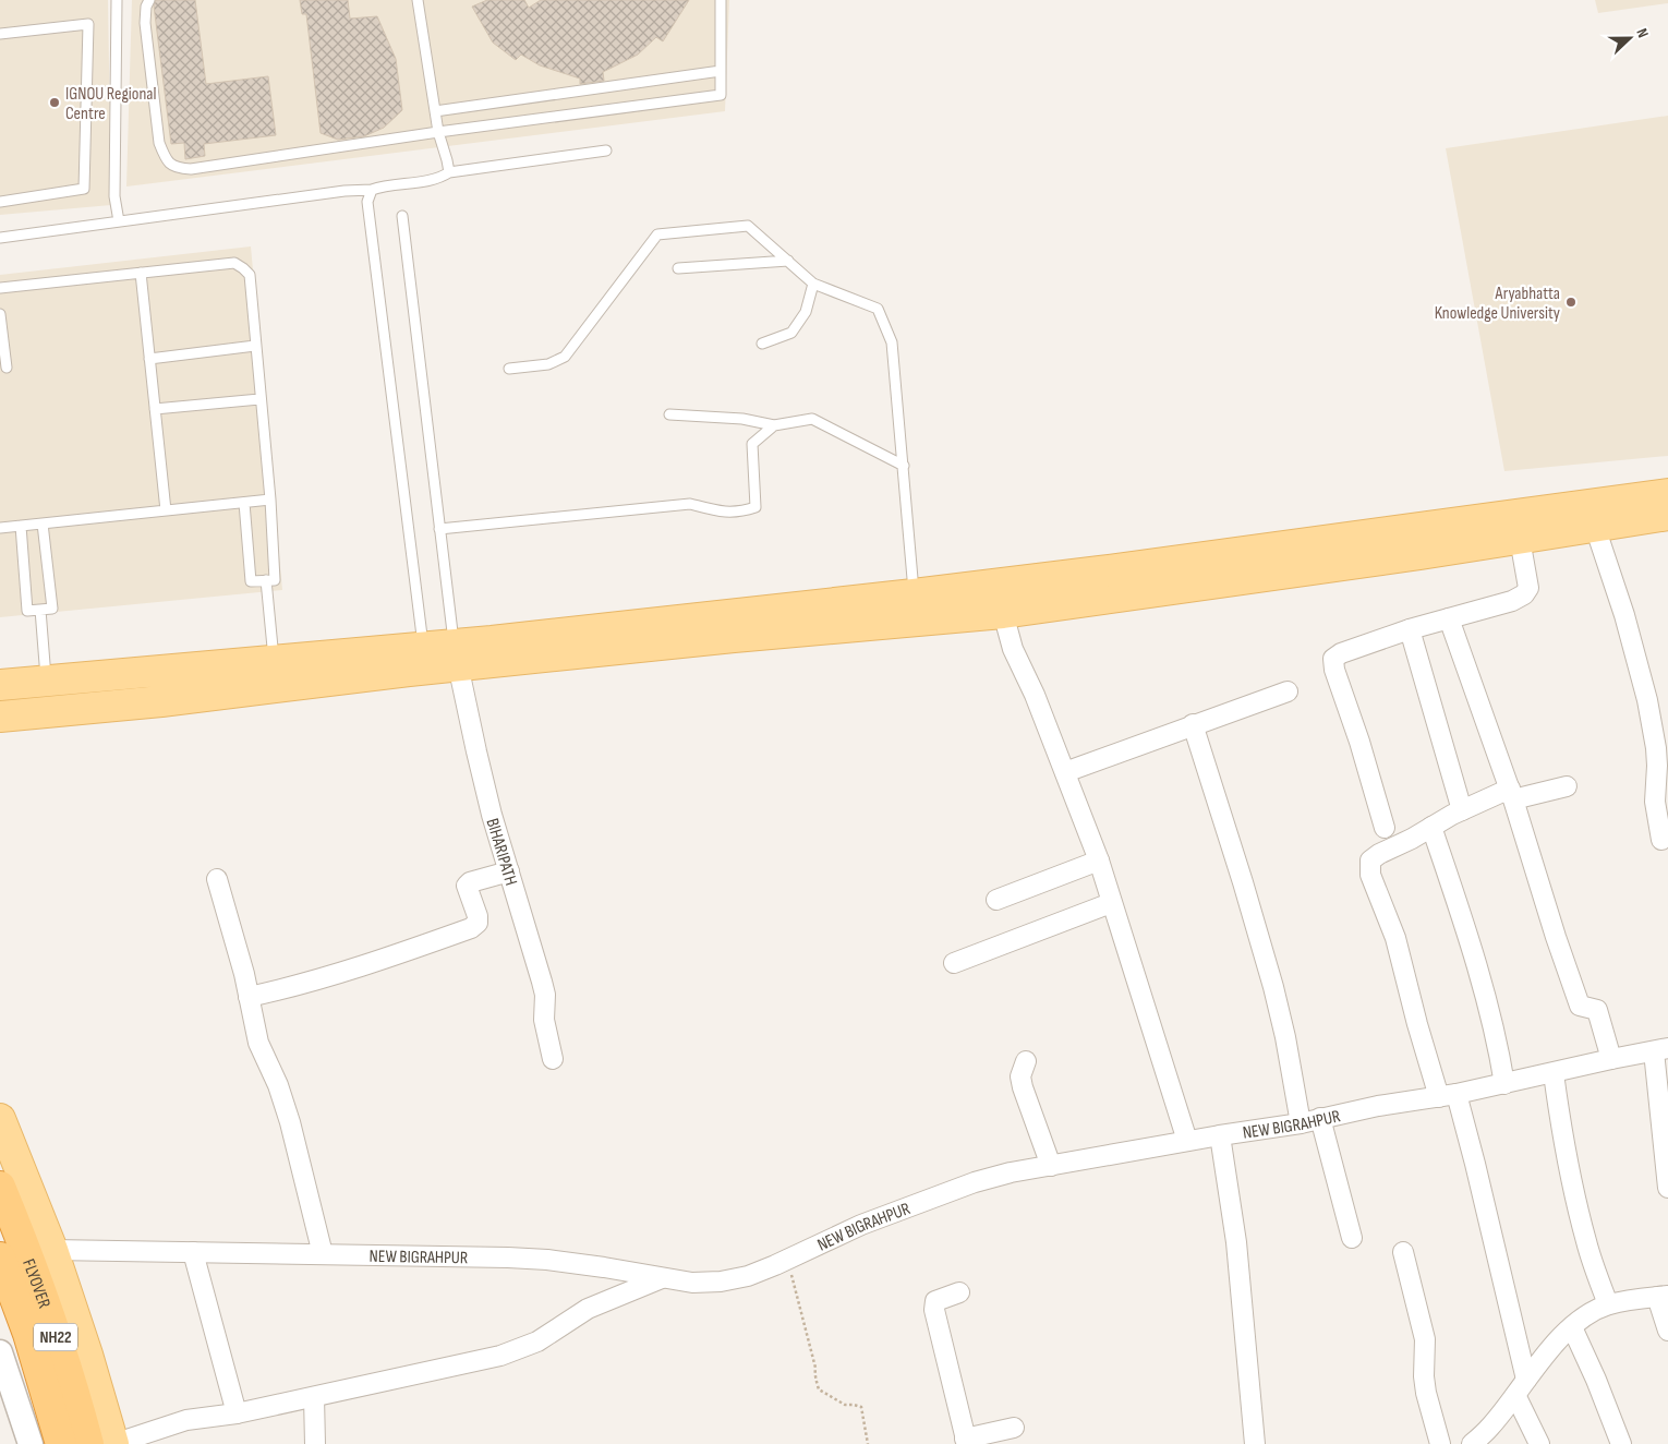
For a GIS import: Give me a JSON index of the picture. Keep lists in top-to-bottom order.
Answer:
{
  "streets": {
    "highway": ["FLYOVER", "NH22"],
    "street": ["BIHARIPATH", "NEW BIGRAHPUR"]
  },
  "places": ["IGNOU Regional Centre", "Aryabhatta Knowledge University"],
  "north": "right"
}
